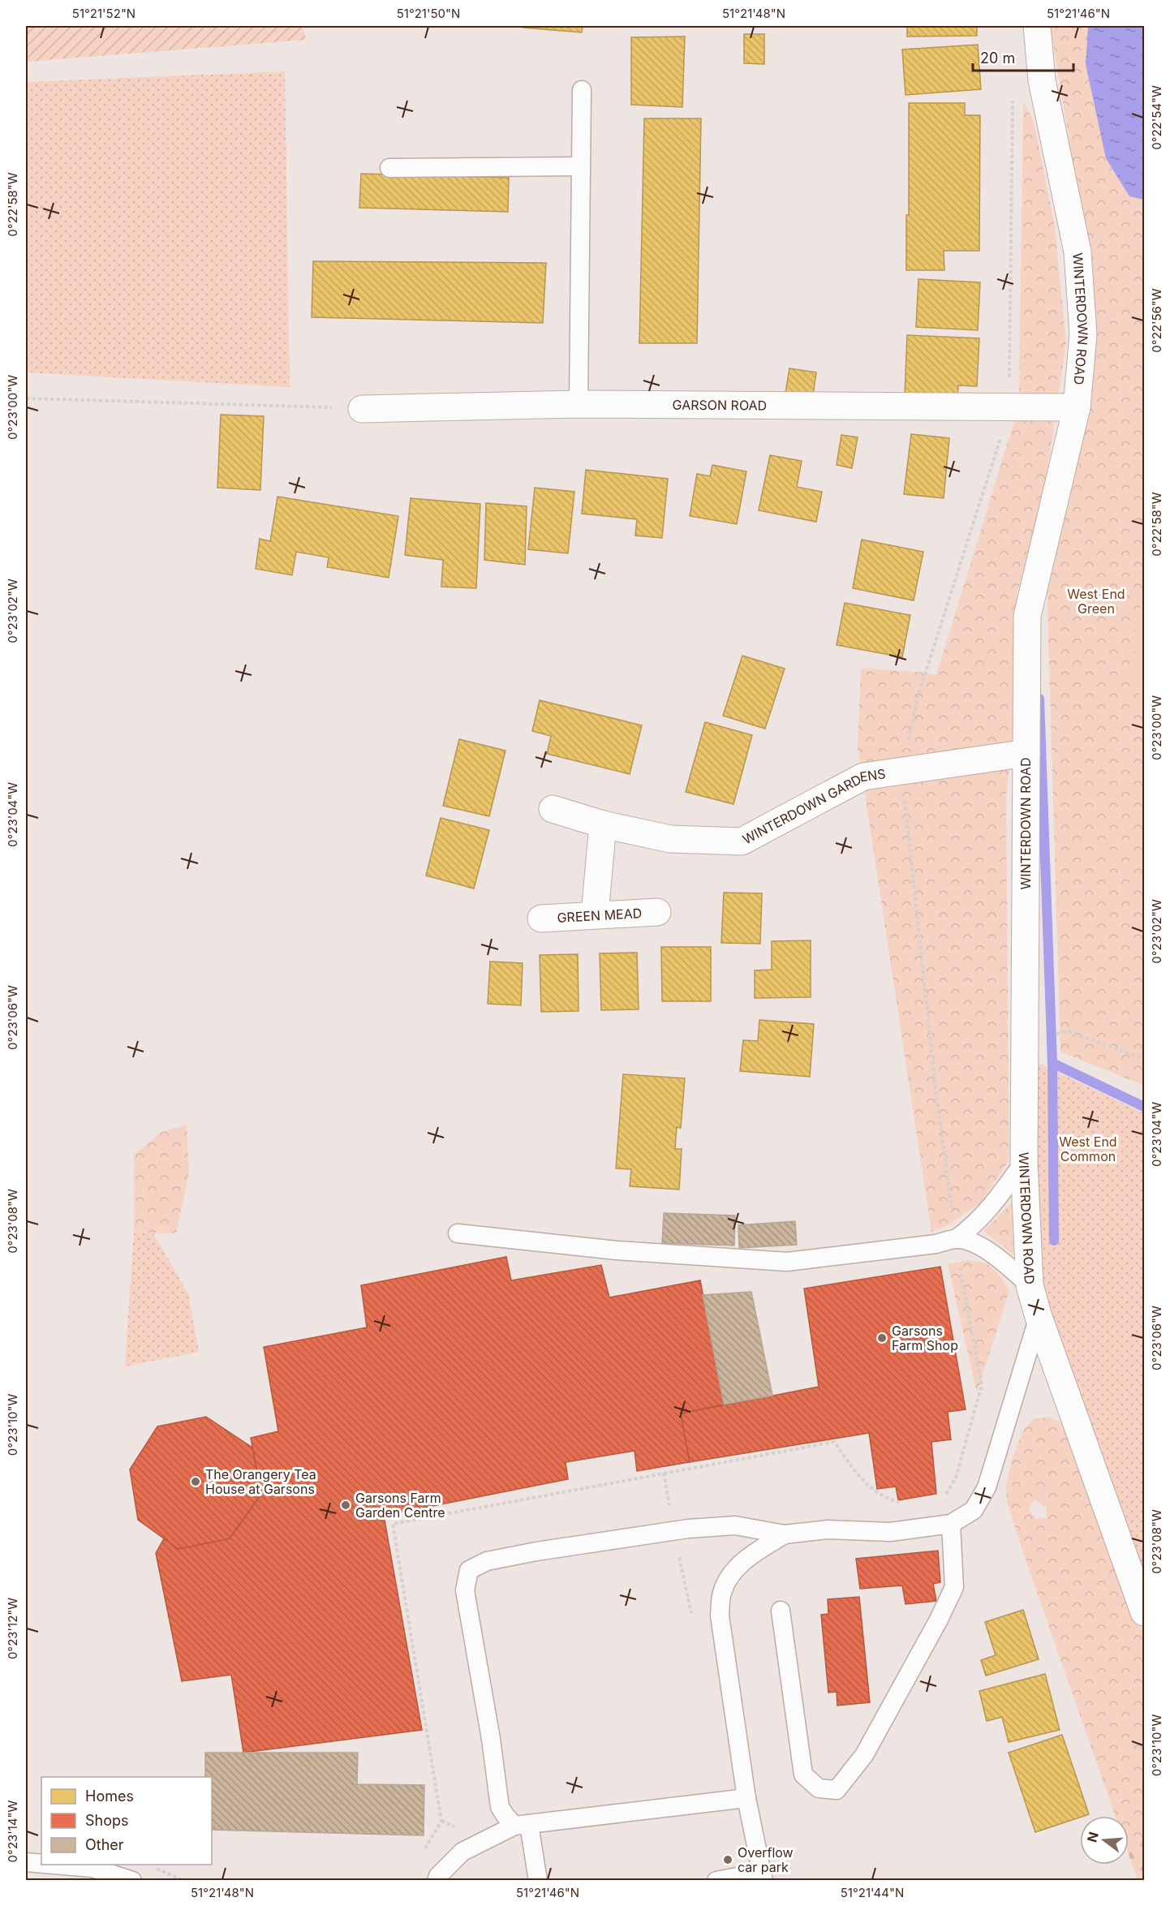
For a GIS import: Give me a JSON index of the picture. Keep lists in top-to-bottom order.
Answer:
{
  "streets": {
    "street": [
      "WINTERDOWN ROAD",
      "GARSON ROAD",
      "WINTERDOWN GARDENS",
      "GREEN MEAD"
    ]
  },
  "crossings": [
    ["WINTERDOWN ROAD", "GARSON ROAD"],
    ["WINTERDOWN ROAD", "WINTERDOWN GARDENS"]
  ],
  "parks": ["West End Green", "West End Common"],
  "places": [
    "Garsons Farm Shop",
    "The Orangery Tea House at Garsons",
    "Garsons Farm Garden Centre",
    "Overflow car park"
  ],
  "legend": ["Homes", "Shops", "Other"],
  "scale_bar": "20 m",
  "north": "left",
  "coordinates": [
    "51°21'52\"N",
    "51°21'50\"N",
    "51°21'48\"N",
    "51°21'46\"N",
    "0°22'54\"W",
    "0°22'58\"W",
    "0°22'56\"W",
    "0°23'00\"W",
    "0°23'02\"W",
    "0°23'04\"W",
    "0°23'06\"W",
    "0°23'08\"W",
    "0°23'10\"W",
    "0°23'12\"W",
    "0°23'14\"W",
    "51°21'44\"N"
  ]
}
